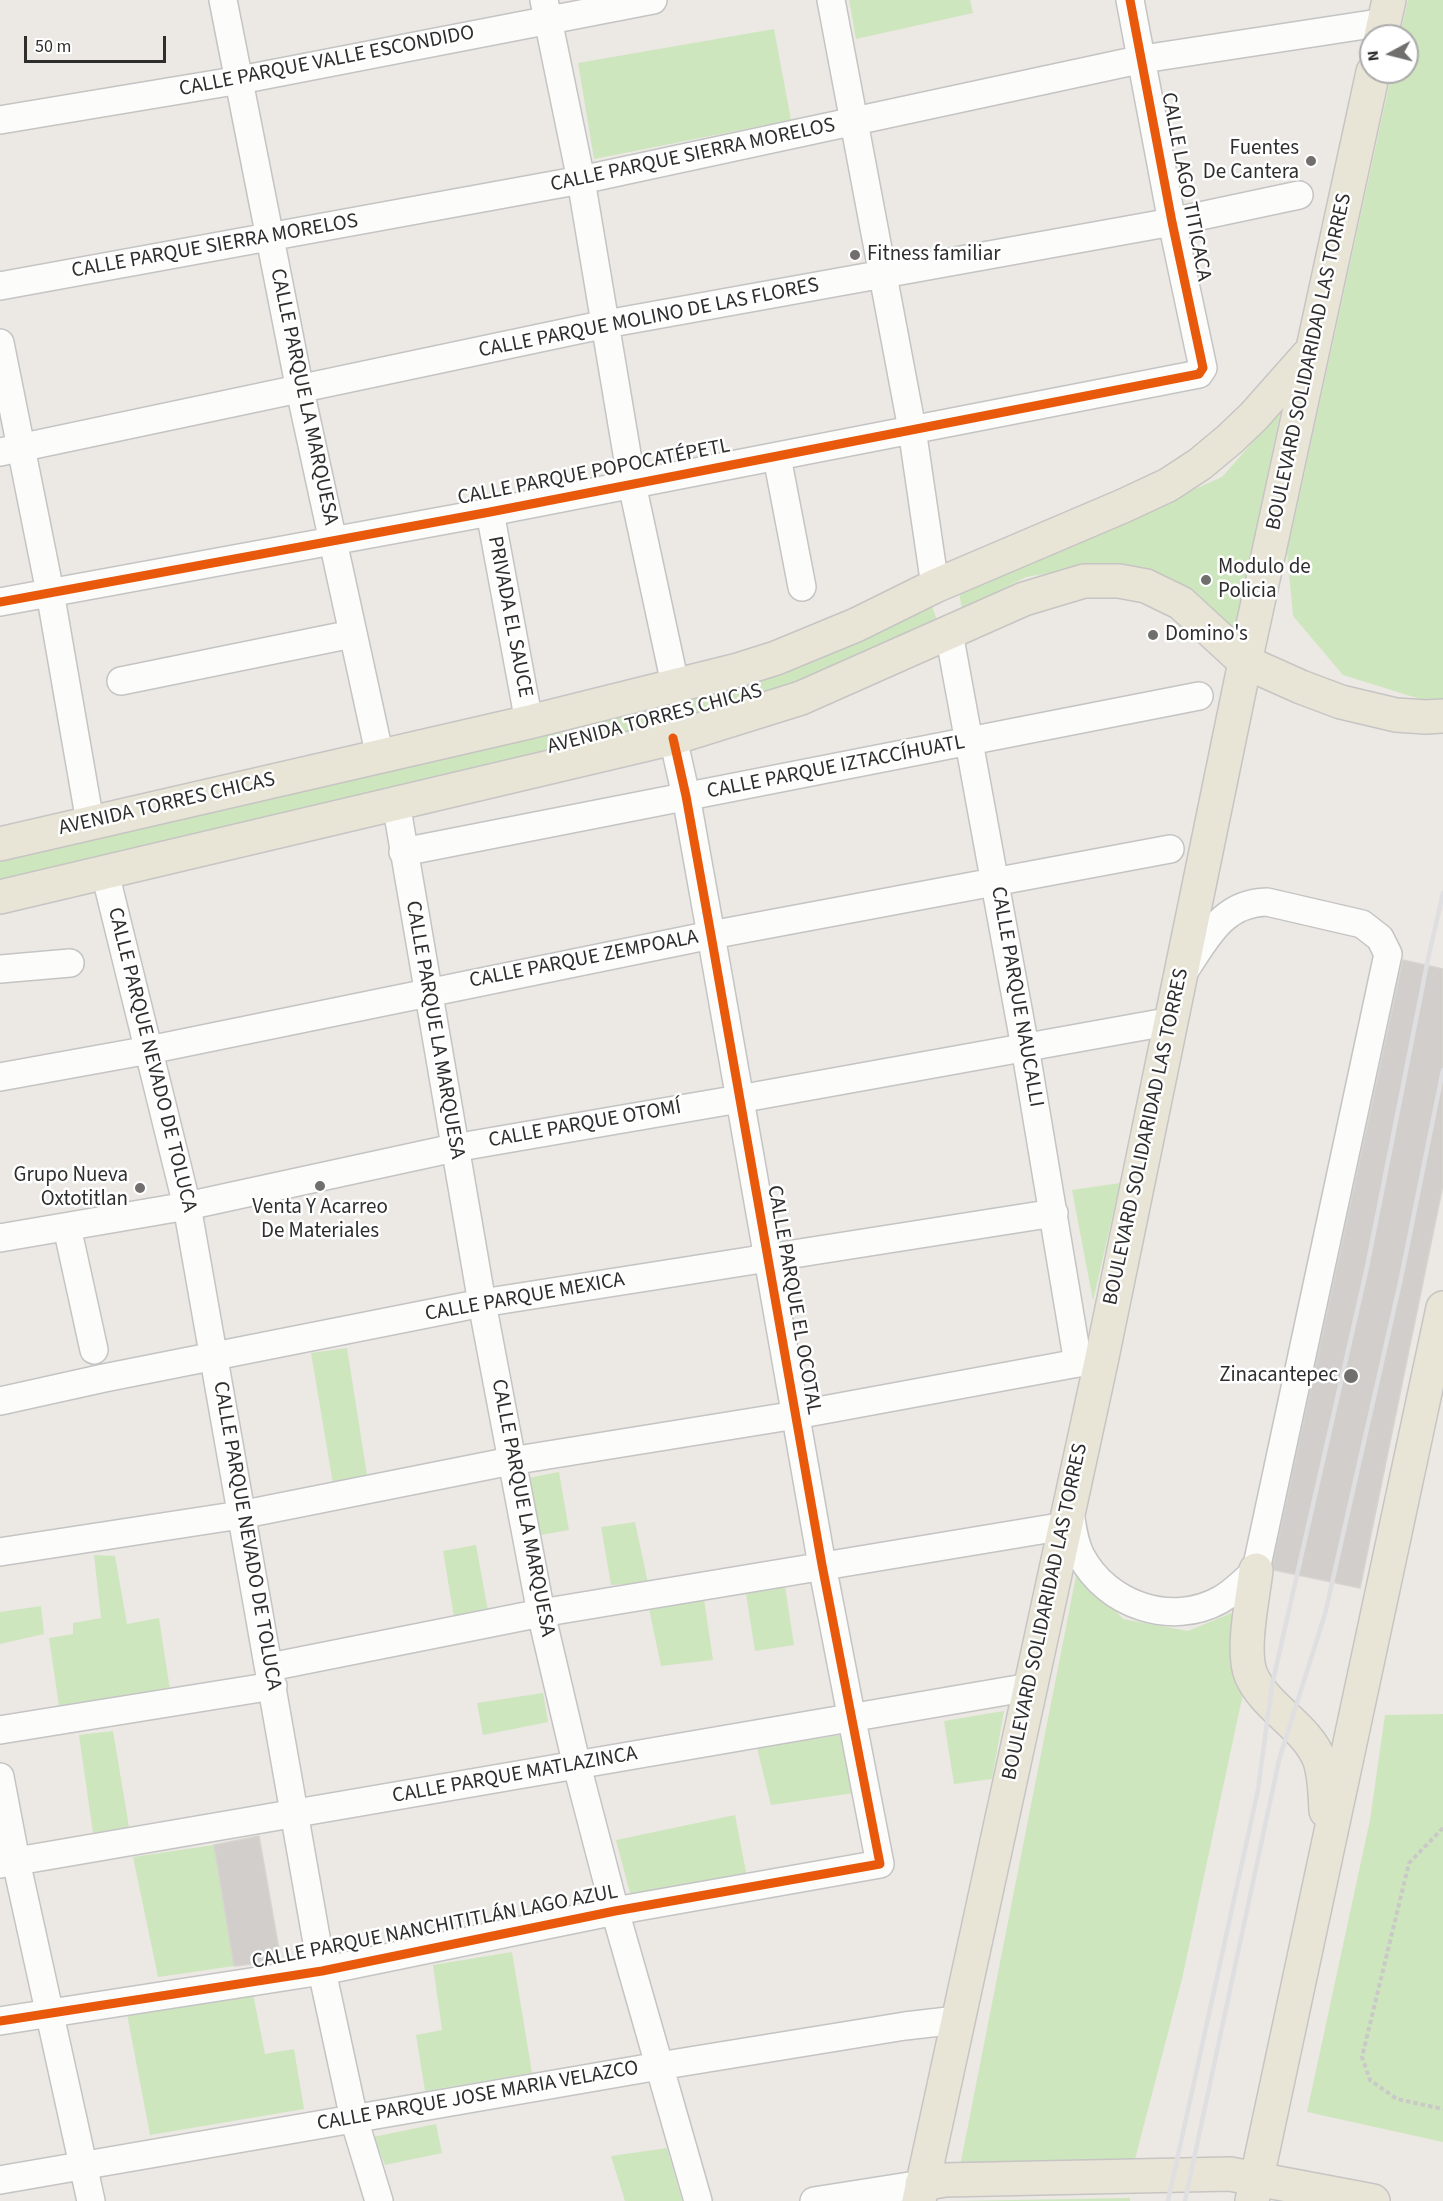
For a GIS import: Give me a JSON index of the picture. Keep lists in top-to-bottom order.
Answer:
{
  "streets": {
    "main road": ["BOULEVARD SOLIDARIDAD LAS TORRES", "AVENIDA TORRES CHICAS"],
    "street": [
      "CALLE PARQUE VALLE ESCONDIDO",
      "CALLE PARQUE SIERRA MORELOS",
      "CALLE LAGO TITICACA",
      "CALLE PARQUE MOLINO DE LAS FLORES",
      "CALLE PARQUE LA MARQUESA",
      "CALLE PARQUE POPOCATÉPETL",
      "PRIVADA EL SAUCE",
      "CALLE PARQUE IZTACCÍHUATL",
      "CALLE PARQUE ZEMPOALA",
      "CALLE PARQUE NAUCALLI",
      "CALLE PARQUE NEVADO DE TOLUCA",
      "CALLE PARQUE OTOMÍ",
      "CALLE PARQUE MEXICA",
      "CALLE PARQUE EL OCOTAL",
      "CALLE PARQUE MATLAZINCA",
      "CALLE PARQUE NANCHITITLÁN LAGO AZUL",
      "CALLE PARQUE JOSE MARIA VELAZCO"
    ]
  },
  "crossings": [
    ["CALLE PARQUE VALLE ESCONDIDO", "CALLE PARQUE LA MARQUESA"],
    ["CALLE PARQUE SIERRA MORELOS", "CALLE LAGO TITICACA"],
    ["CALLE PARQUE SIERRA MORELOS", "CALLE PARQUE LA MARQUESA"],
    ["CALLE LAGO TITICACA", "CALLE PARQUE MOLINO DE LAS FLORES"],
    ["CALLE LAGO TITICACA", "CALLE PARQUE POPOCATÉPETL"],
    ["CALLE PARQUE MOLINO DE LAS FLORES", "CALLE PARQUE LA MARQUESA"],
    ["BOULEVARD SOLIDARIDAD LAS TORRES", "AVENIDA TORRES CHICAS"],
    ["BOULEVARD SOLIDARIDAD LAS TORRES", "CALLE PARQUE NAUCALLI"],
    ["BOULEVARD SOLIDARIDAD LAS TORRES", "CALLE PARQUE OTOMÍ"],
    ["BOULEVARD SOLIDARIDAD LAS TORRES", "CALLE PARQUE MATLAZINCA"],
    ["BOULEVARD SOLIDARIDAD LAS TORRES", "CALLE PARQUE JOSE MARIA VELAZCO"],
    ["CALLE PARQUE LA MARQUESA", "CALLE PARQUE POPOCATÉPETL"],
    ["CALLE PARQUE LA MARQUESA", "AVENIDA TORRES CHICAS"],
    ["CALLE PARQUE LA MARQUESA", "CALLE PARQUE IZTACCÍHUATL"],
    ["CALLE PARQUE LA MARQUESA", "CALLE PARQUE ZEMPOALA"],
    ["CALLE PARQUE LA MARQUESA", "CALLE PARQUE OTOMÍ"],
    ["CALLE PARQUE LA MARQUESA", "CALLE PARQUE MEXICA"],
    ["CALLE PARQUE LA MARQUESA", "CALLE PARQUE MATLAZINCA"],
    ["CALLE PARQUE LA MARQUESA", "CALLE PARQUE NANCHITITLÁN LAGO AZUL"],
    ["CALLE PARQUE LA MARQUESA", "CALLE PARQUE JOSE MARIA VELAZCO"],
    ["CALLE PARQUE POPOCATÉPETL", "PRIVADA EL SAUCE"],
    ["PRIVADA EL SAUCE", "AVENIDA TORRES CHICAS"],
    ["AVENIDA TORRES CHICAS", "CALLE PARQUE NAUCALLI"],
    ["AVENIDA TORRES CHICAS", "CALLE PARQUE NEVADO DE TOLUCA"],
    ["AVENIDA TORRES CHICAS", "CALLE PARQUE EL OCOTAL"],
    ["CALLE PARQUE IZTACCÍHUATL", "CALLE PARQUE NAUCALLI"],
    ["CALLE PARQUE IZTACCÍHUATL", "CALLE PARQUE EL OCOTAL"],
    ["CALLE PARQUE ZEMPOALA", "CALLE PARQUE NAUCALLI"],
    ["CALLE PARQUE ZEMPOALA", "CALLE PARQUE NEVADO DE TOLUCA"],
    ["CALLE PARQUE ZEMPOALA", "CALLE PARQUE EL OCOTAL"],
    ["CALLE PARQUE NAUCALLI", "CALLE PARQUE OTOMÍ"],
    ["CALLE PARQUE NAUCALLI", "CALLE PARQUE MEXICA"],
    ["CALLE PARQUE NEVADO DE TOLUCA", "CALLE PARQUE OTOMÍ"],
    ["CALLE PARQUE NEVADO DE TOLUCA", "CALLE PARQUE MEXICA"],
    ["CALLE PARQUE NEVADO DE TOLUCA", "CALLE PARQUE MATLAZINCA"],
    ["CALLE PARQUE NEVADO DE TOLUCA", "CALLE PARQUE NANCHITITLÁN LAGO AZUL"],
    ["CALLE PARQUE NEVADO DE TOLUCA", "CALLE PARQUE JOSE MARIA VELAZCO"],
    ["CALLE PARQUE OTOMÍ", "CALLE PARQUE EL OCOTAL"],
    ["CALLE PARQUE MEXICA", "CALLE PARQUE EL OCOTAL"],
    ["CALLE PARQUE EL OCOTAL", "CALLE PARQUE MATLAZINCA"],
    ["CALLE PARQUE EL OCOTAL", "CALLE PARQUE NANCHITITLÁN LAGO AZUL"]
  ],
  "places": [
    "Fuentes De Cantera",
    "Fitness familiar",
    "Modulo de Policia",
    "Domino's",
    "Venta Y Acarreo De Materiales",
    "Grupo Nueva Oxtotitlan",
    "Zinacantepec"
  ],
  "scale_bar": "50 m",
  "north": "left"
}
